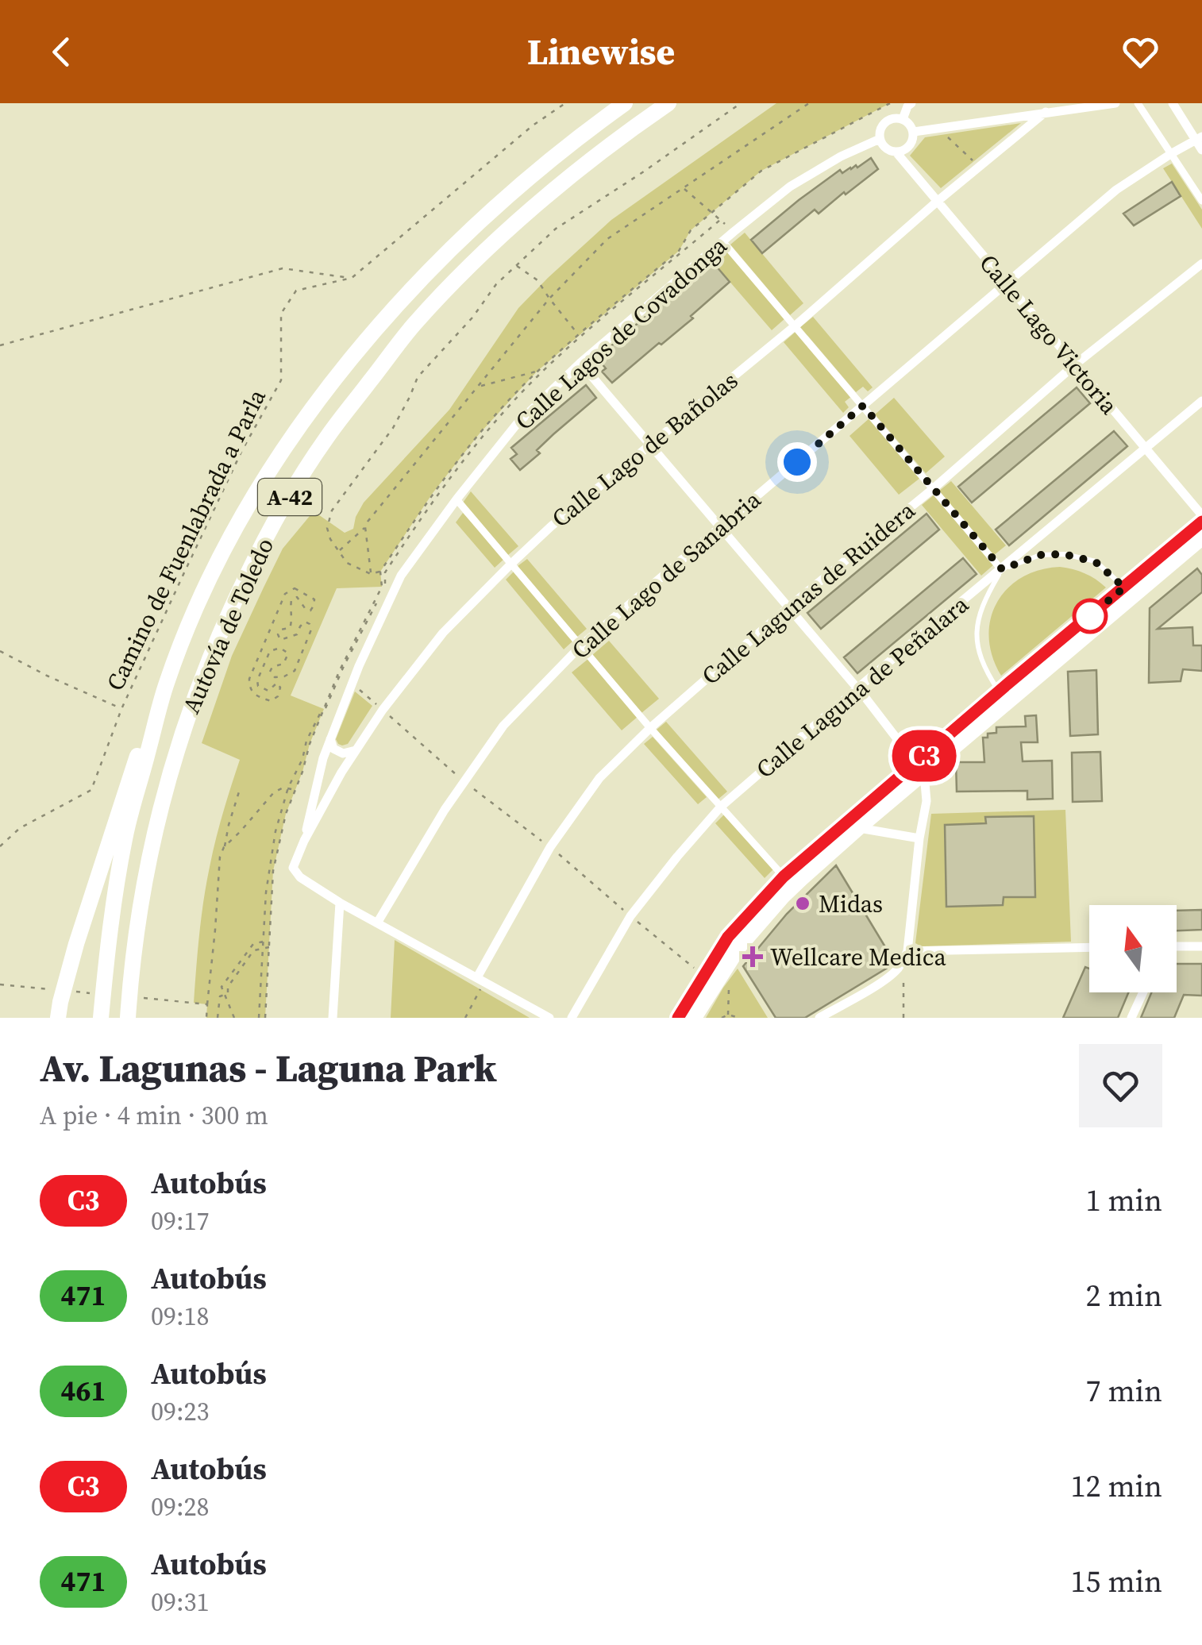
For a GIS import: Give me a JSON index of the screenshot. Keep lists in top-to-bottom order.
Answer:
{
  "streets": {
    "highway": ["A-42", "Autovía de Toledo"],
    "street": [
      "Calle Lagos de Covadonga",
      "Calle Lago Victoria",
      "Calle Lago de Bañolas",
      "Calle Lago de Sanabria",
      "Calle Lagunas de Ruidera",
      "Calle Laguna de Peñalara"
    ],
    "path": ["Camino de Fuenlabrada a Parla"]
  },
  "crossings": [
    ["Calle Lagos de Covadonga", "Calle Lago Victoria"],
    ["Calle Lagos de Covadonga", "Calle Lago de Bañolas"],
    ["Calle Lago Victoria", "Calle Lago de Bañolas"],
    ["Calle Lago Victoria", "Calle Lago de Sanabria"],
    ["Calle Lago Victoria", "Calle Lagunas de Ruidera"],
    ["Calle Lago Victoria", "Calle Laguna de Peñalara"]
  ],
  "places": {
    "other": ["Midas"],
    "health": ["Wellcare Medica"]
  },
  "lines": ["bus line C3"],
  "north": "top",
  "page": {
    "header": "Linewise",
    "on_map": "C3",
    "heading": ["Av. Lagunas - Laguna Park", "A pie · 4 min · 300 m"],
    "list": [
      {
        "mark": "C3",
        "name": "Autobús",
        "note": "09:17",
        "value": "1 min"
      },
      {
        "mark": "471",
        "name": "Autobús",
        "note": "09:18",
        "value": "2 min"
      },
      {
        "mark": "461",
        "name": "Autobús",
        "note": "09:23",
        "value": "7 min"
      },
      {
        "mark": "C3",
        "name": "Autobús",
        "note": "09:28",
        "value": "12 min"
      },
      {
        "mark": "471",
        "name": "Autobús",
        "note": "09:31",
        "value": "15 min"
      }
    ]
  }
}
